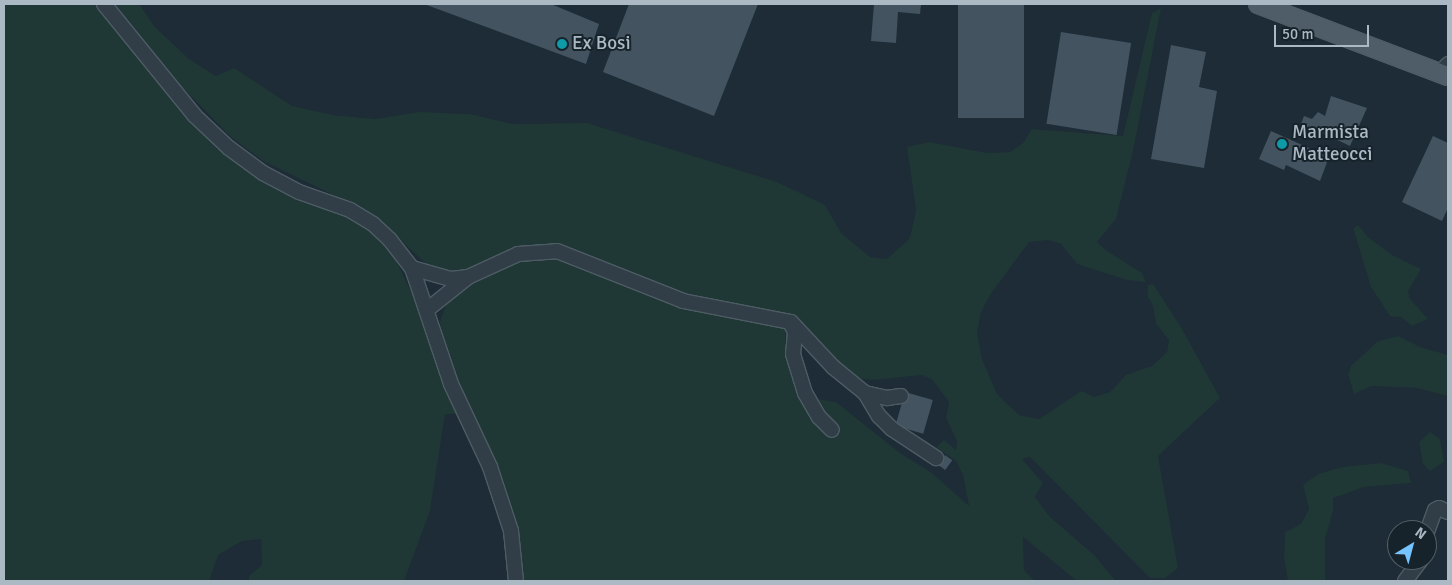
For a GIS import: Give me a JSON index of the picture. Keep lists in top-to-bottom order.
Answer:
{
  "places": ["Ex Bosi", "Marmista Matteocci"],
  "scale_bar": "50 m",
  "north": "top right"
}
